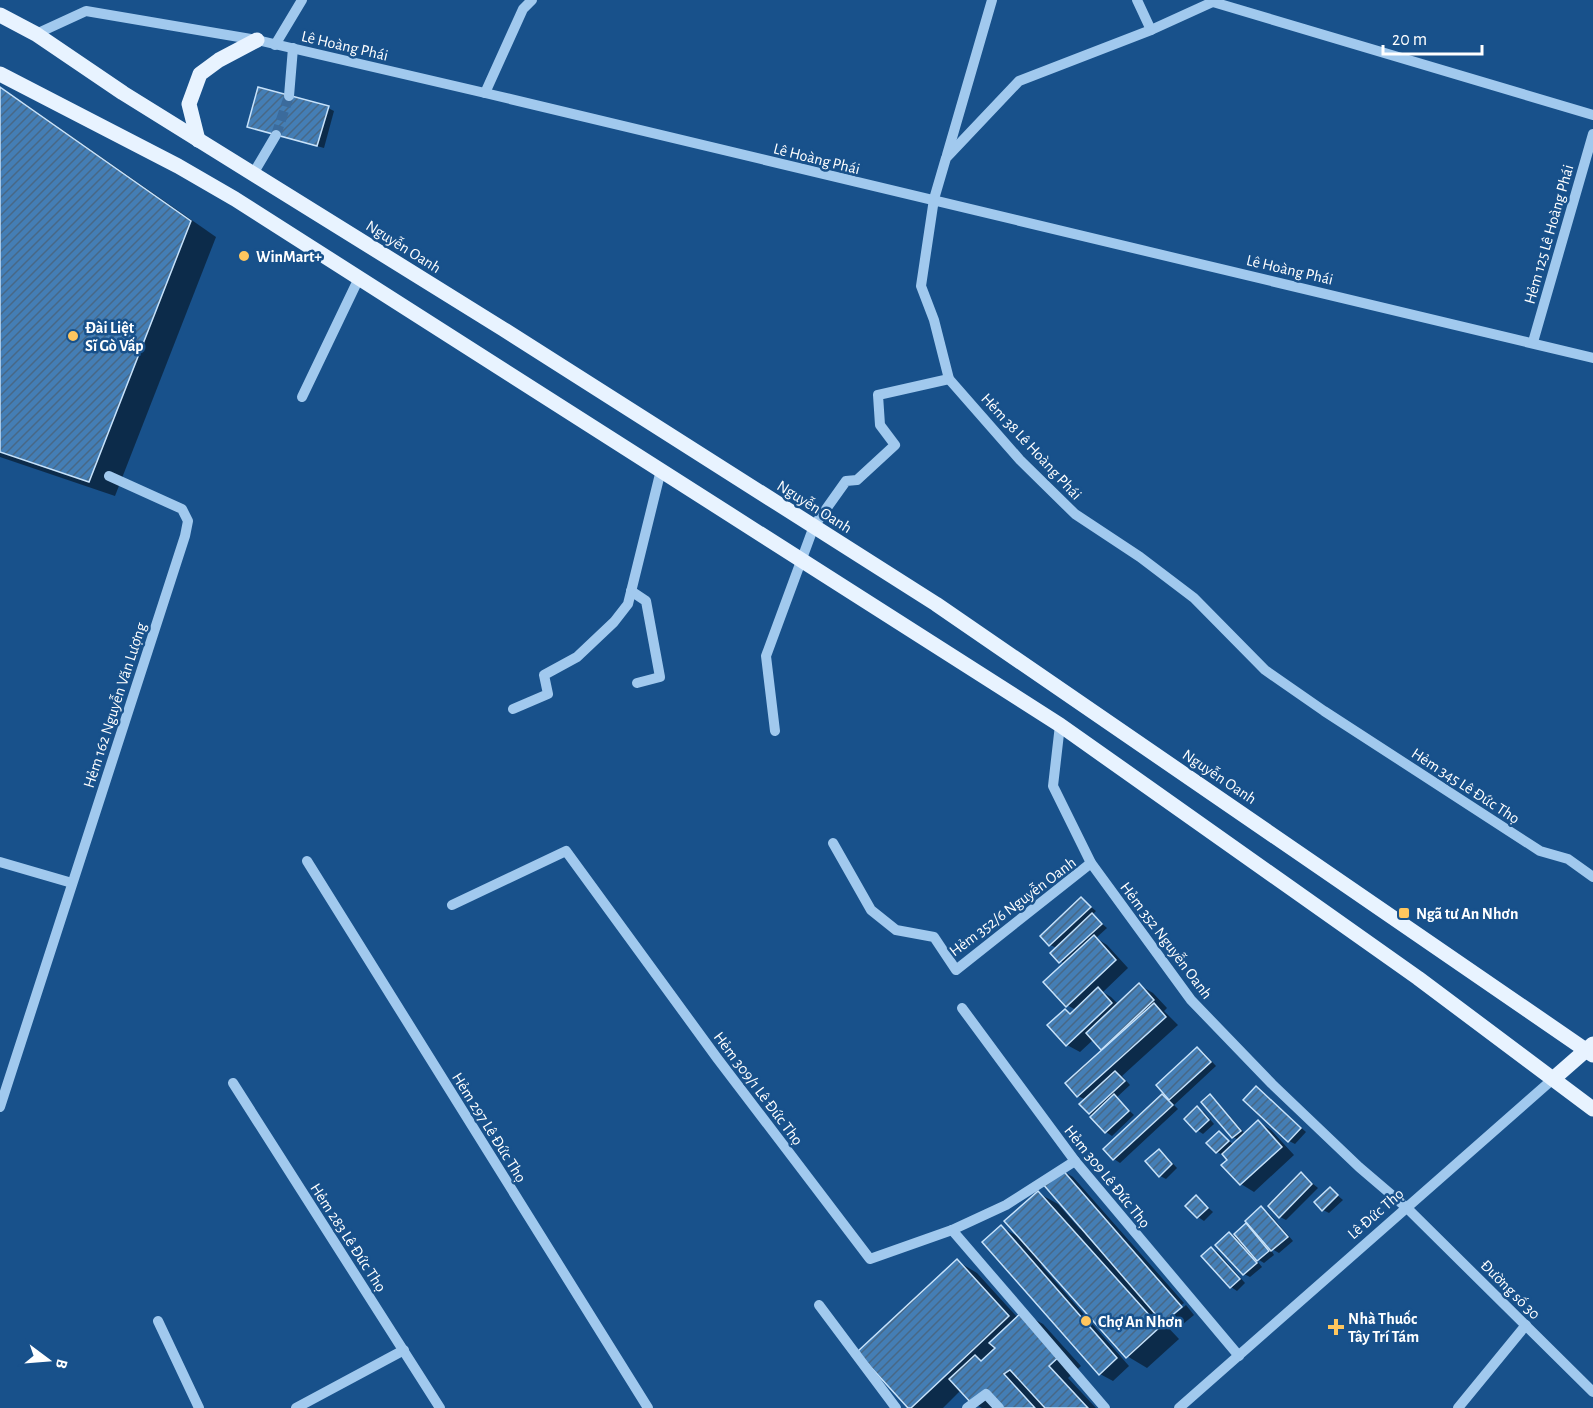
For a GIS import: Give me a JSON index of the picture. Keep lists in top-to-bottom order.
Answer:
{
  "streets": {
    "main road": ["Nguyễn Oanh", "Lê Đức Thọ"],
    "street": [
      "Lê Hoàng Phái",
      "Hẻm 125 Lê Hoàng Phái",
      "Hẻm 38 Lê Hoàng Phái",
      "Hẻm 162 Nguyễn Văn Lượng",
      "Hẻm 345 Lê Đức Thọ",
      "Hẻm 352/6 Nguyễn Oanh",
      "Hẻm 352 Nguyễn Oanh",
      "Hẻm 309/1 Lê Đức Thọ",
      "Hẻm 297 Lê Đức Thọ",
      "Hẻm 309 Lê Đức Thọ",
      "Hẻm 283 Lê Đức Thọ",
      "Đường số 30"
    ]
  },
  "crossings": [
    ["Lê Hoàng Phái", "Hẻm 125 Lê Hoàng Phái"],
    ["Lê Hoàng Phái", "Nguyễn Oanh"],
    ["Lê Hoàng Phái", "Hẻm 38 Lê Hoàng Phái"],
    ["Nguyễn Oanh", "Lê Đức Thọ"],
    ["Hẻm 38 Lê Hoàng Phái", "Hẻm 345 Lê Đức Thọ"],
    ["Hẻm 352/6 Nguyễn Oanh", "Hẻm 352 Nguyễn Oanh"],
    ["Hẻm 352 Nguyễn Oanh", "Lê Đức Thọ"],
    ["Hẻm 352 Nguyễn Oanh", "Đường số 30"],
    ["Hẻm 309/1 Lê Đức Thọ", "Hẻm 309 Lê Đức Thọ"],
    ["Hẻm 309 Lê Đức Thọ", "Lê Đức Thọ"],
    ["Lê Đức Thọ", "Đường số 30"]
  ],
  "places": {
    "other": ["WinMart+", "Đài Liệt Sĩ Gò Vấp", "Chợ An Nhơn"],
    "transit": ["Ngã tư An Nhơn"],
    "health": ["Nhà Thuốc Tây Trí Tám"]
  },
  "scale_bar": "20 m",
  "north": "right"
}
